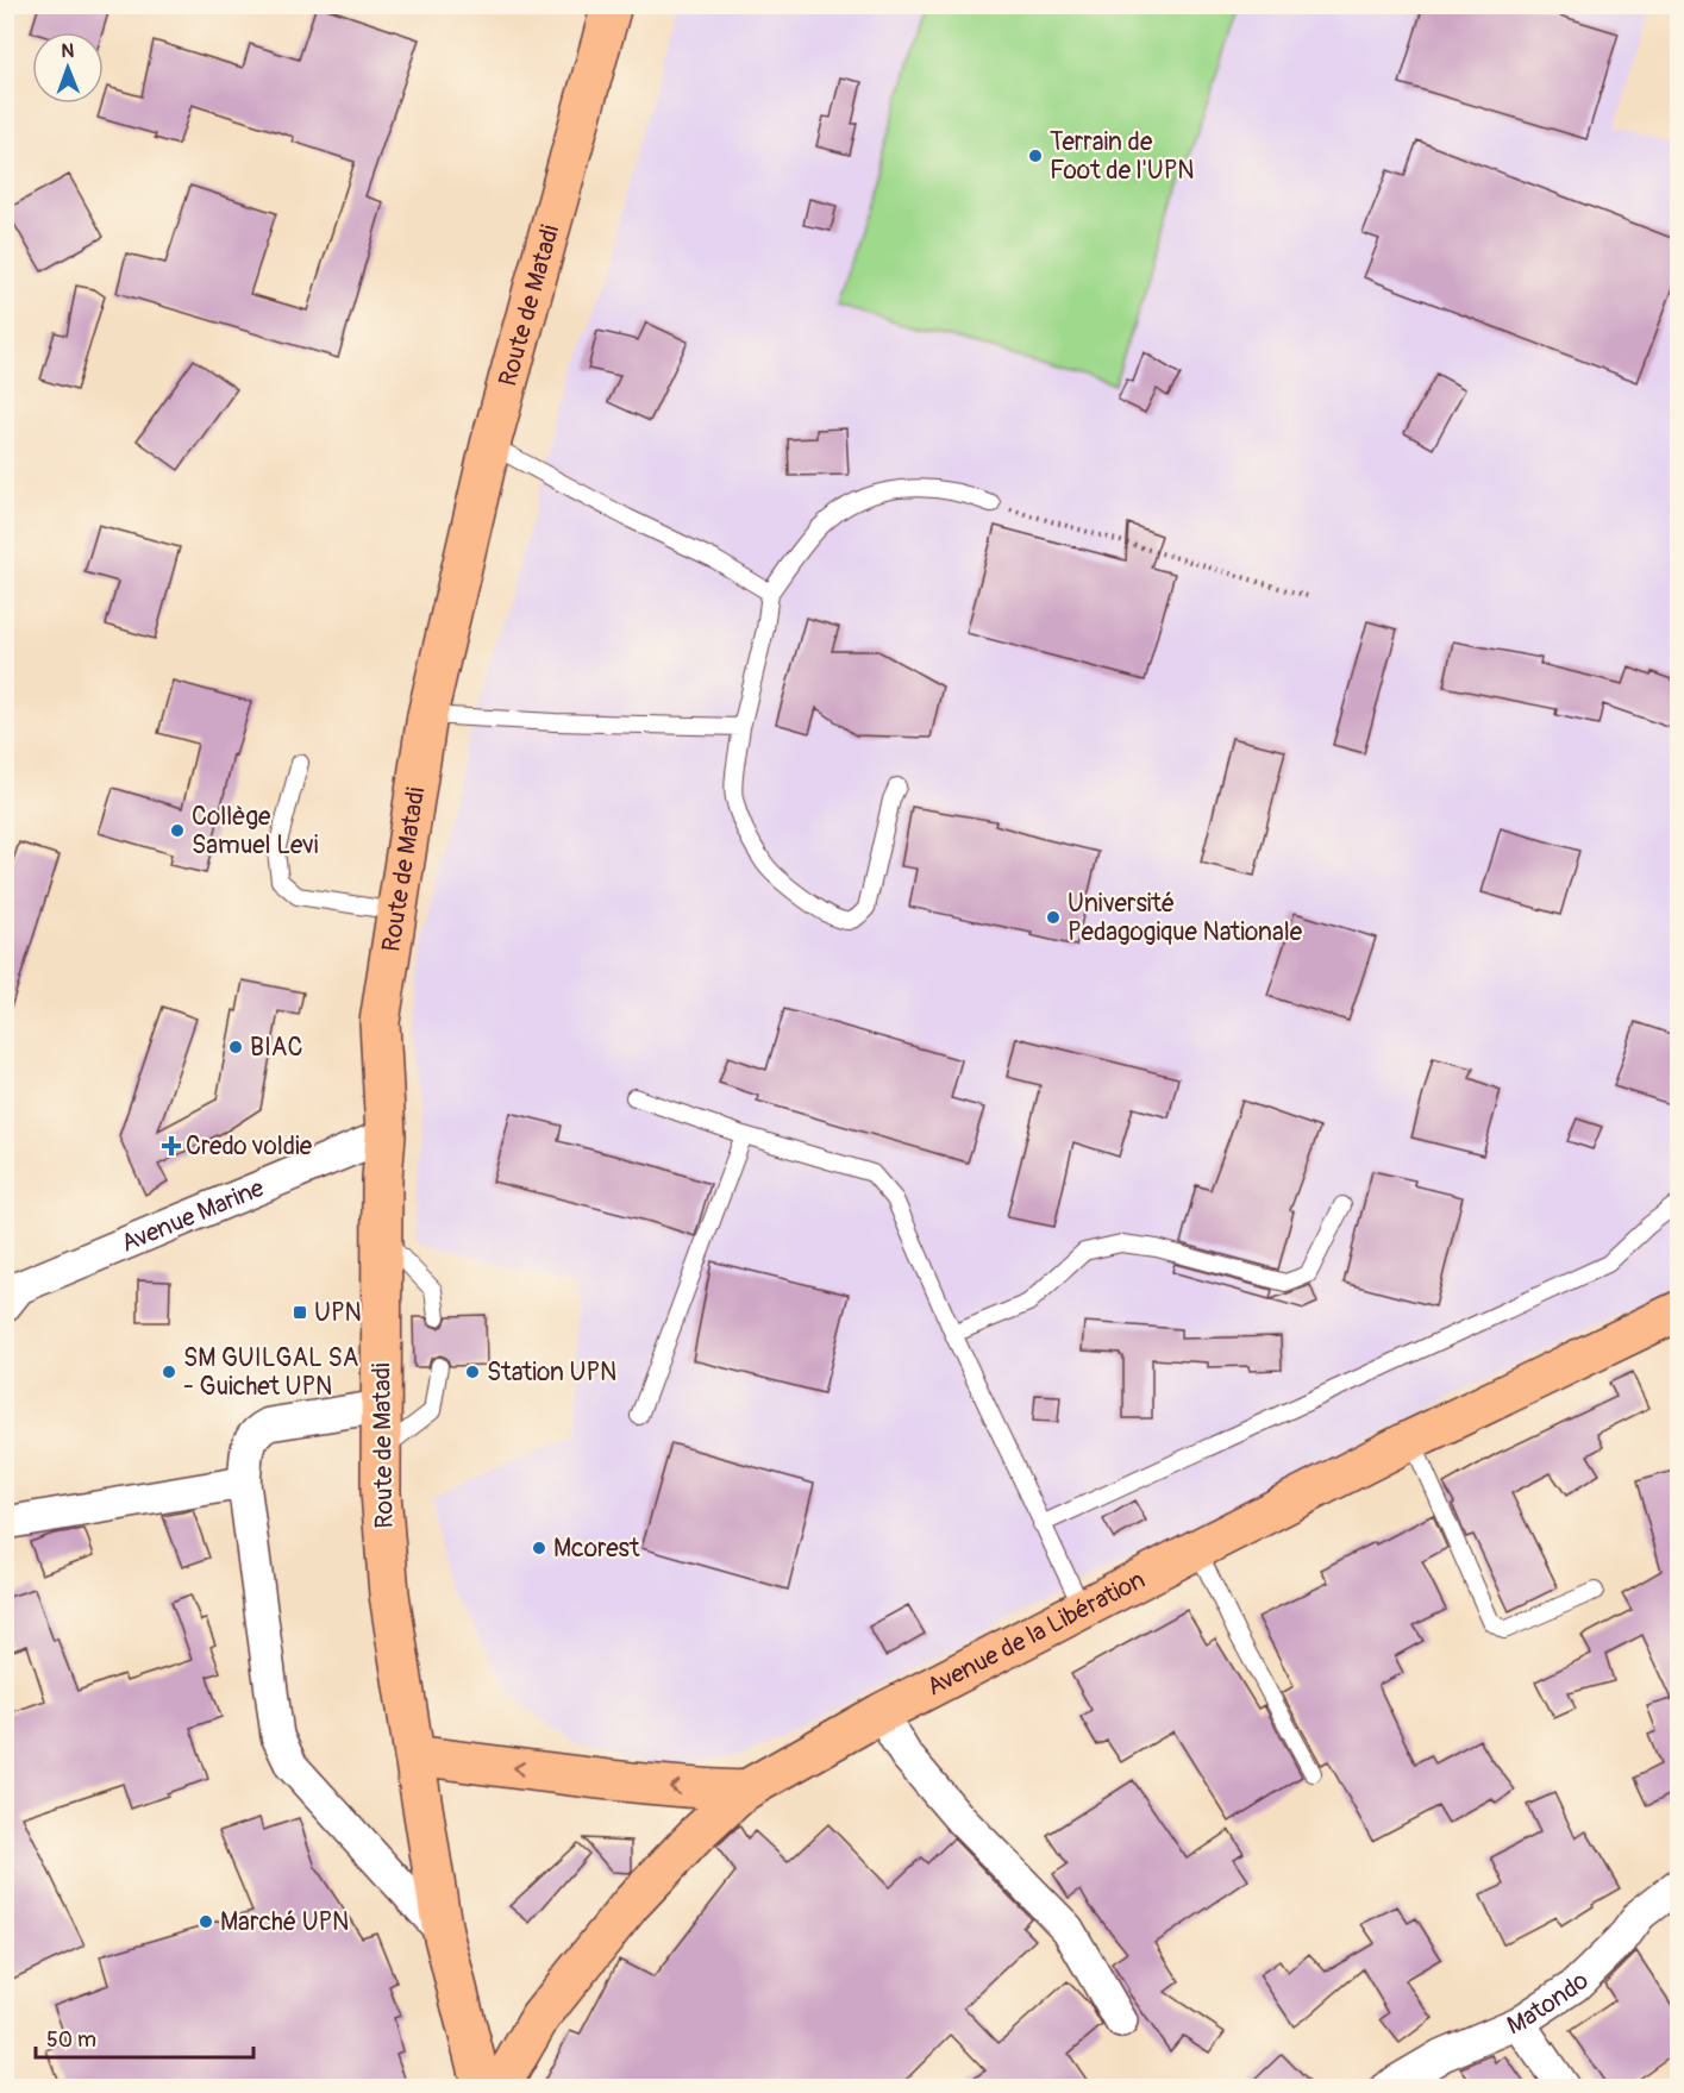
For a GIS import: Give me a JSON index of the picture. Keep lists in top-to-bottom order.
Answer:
{
  "streets": {
    "main road": ["Route de Matadi", "Avenue de la Libération"],
    "street": ["Avenue Marine", "Matondo"]
  },
  "crossings": [
    ["Route de Matadi", "Avenue Marine"]
  ],
  "places": {
    "other": [
      "Terrain de Foot de l'UPN",
      "Collège Samuel Levi",
      "Université Pedagogique Nationale",
      "BIAC",
      "SM GUILGAL SA - Guichet UPN",
      "Station UPN",
      "Mcorest",
      "Marché UPN"
    ],
    "health": ["Credo voldie"],
    "transit": ["UPN"]
  },
  "scale_bar": "50 m",
  "north": "top"
}
